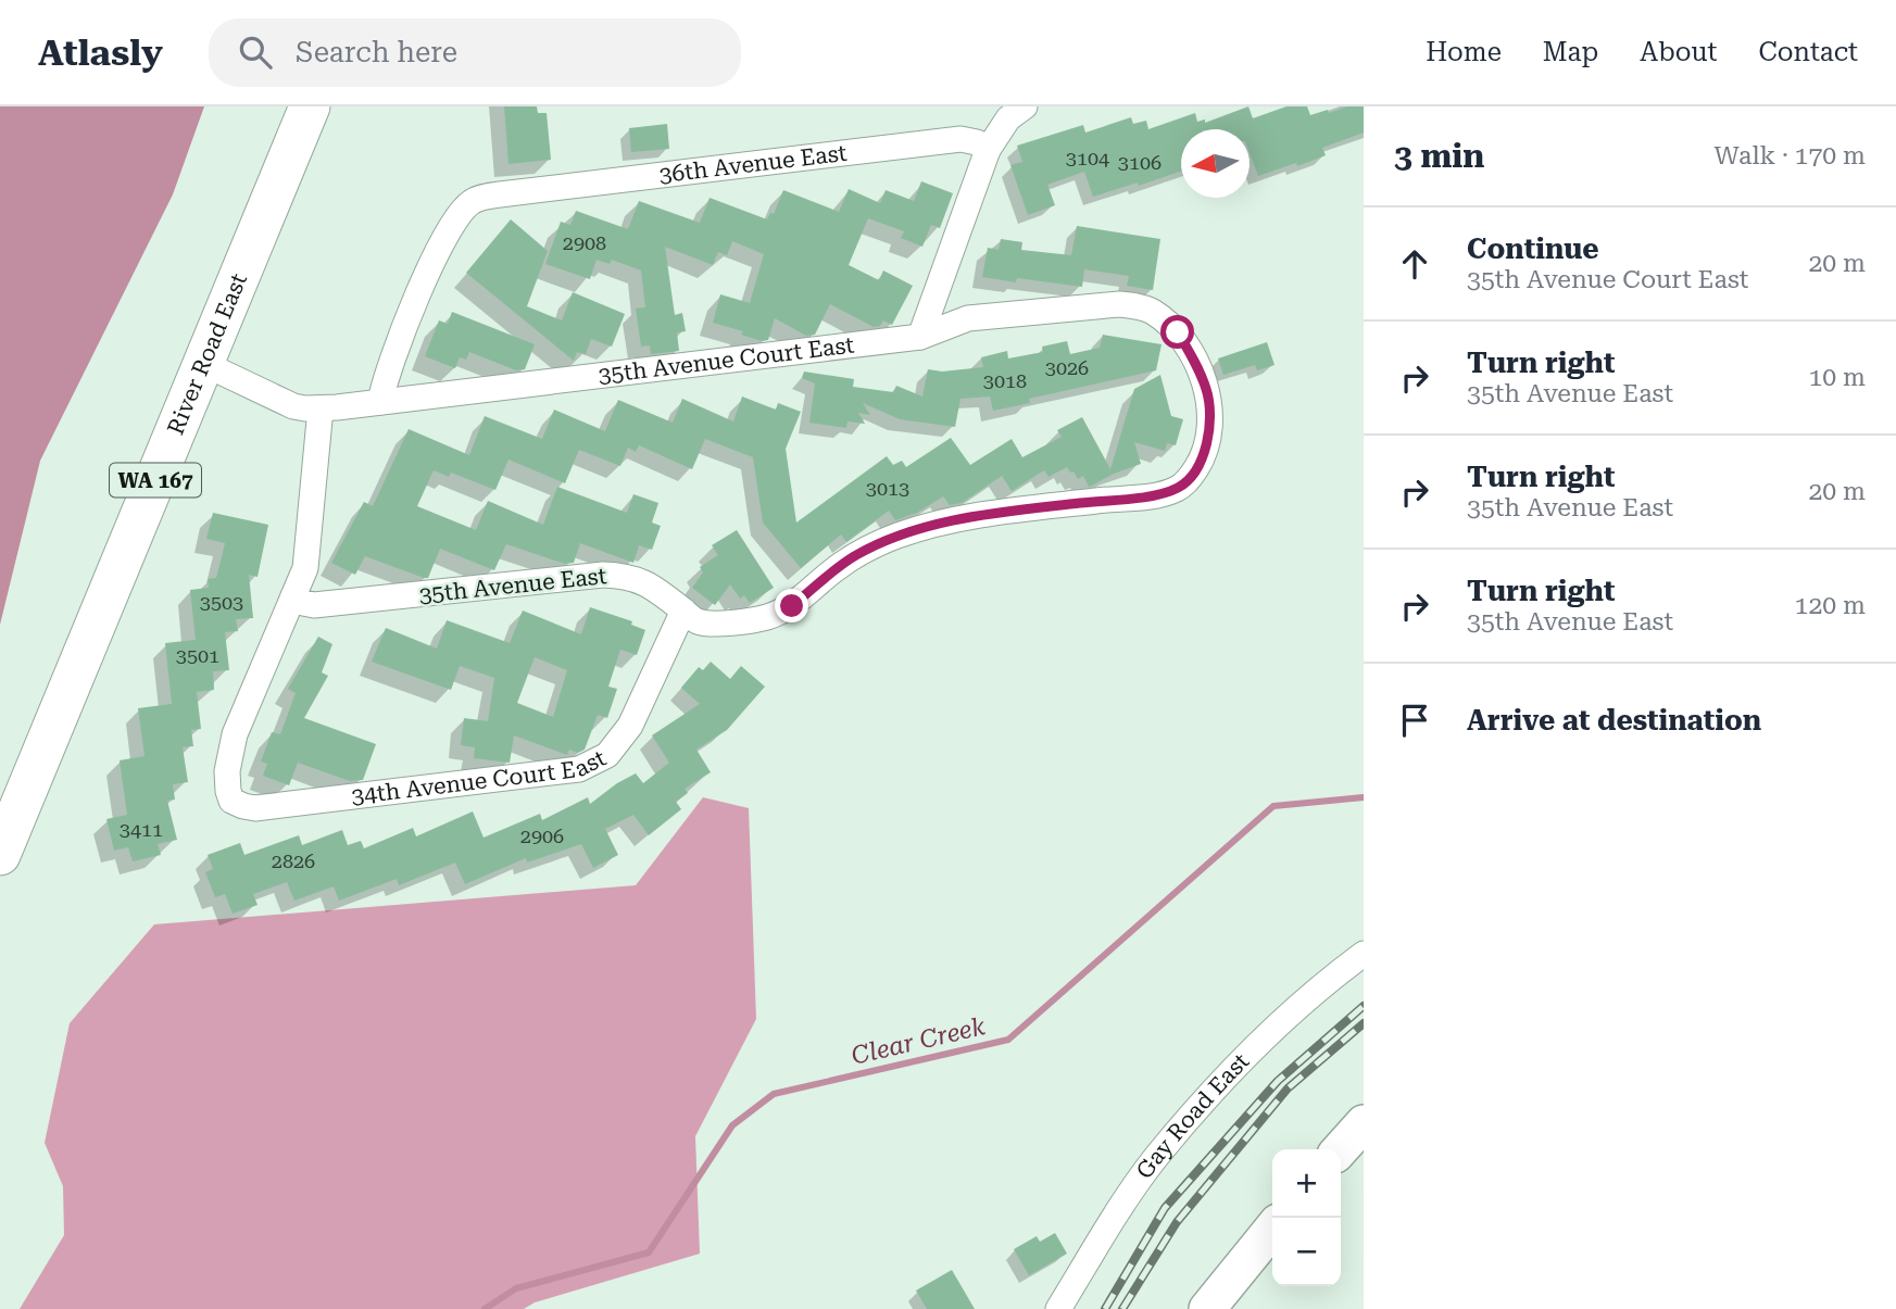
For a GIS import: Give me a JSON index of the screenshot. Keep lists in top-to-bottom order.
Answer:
{
  "streets": {
    "main road": ["River Road East", "WA 167"],
    "street": [
      "36th Avenue East",
      "35th Avenue Court East",
      "35th Avenue East",
      "34th Avenue Court East",
      "Gay Road East"
    ]
  },
  "crossings": [
    ["36th Avenue East", "35th Avenue Court East"],
    ["River Road East", "35th Avenue Court East"],
    ["35th Avenue Court East", "35th Avenue East"],
    ["35th Avenue East", "34th Avenue Court East"]
  ],
  "water": ["Clear Creek"],
  "house_numbers": [
    "3104",
    "3106",
    "2908",
    "3026",
    "3018",
    "3013",
    "3503",
    "3501",
    "3411",
    "2906",
    "2826"
  ],
  "north": "left",
  "page": {
    "header": "Atlasly",
    "search": "Search here",
    "nav": [
      "Home",
      "Map",
      "About",
      "Contact"
    ],
    "heading": ["3 min", "Walk · 170 m"],
    "list": [
      ["Continue", "35th Avenue Court East", "20 m"],
      ["Turn right", "35th Avenue East", "10 m"],
      ["Turn right", "35th Avenue East", "20 m"],
      ["Turn right", "35th Avenue East", "120 m"],
      "Arrive at destination"
    ],
    "map_buttons": ["+", "−"]
  }
}
